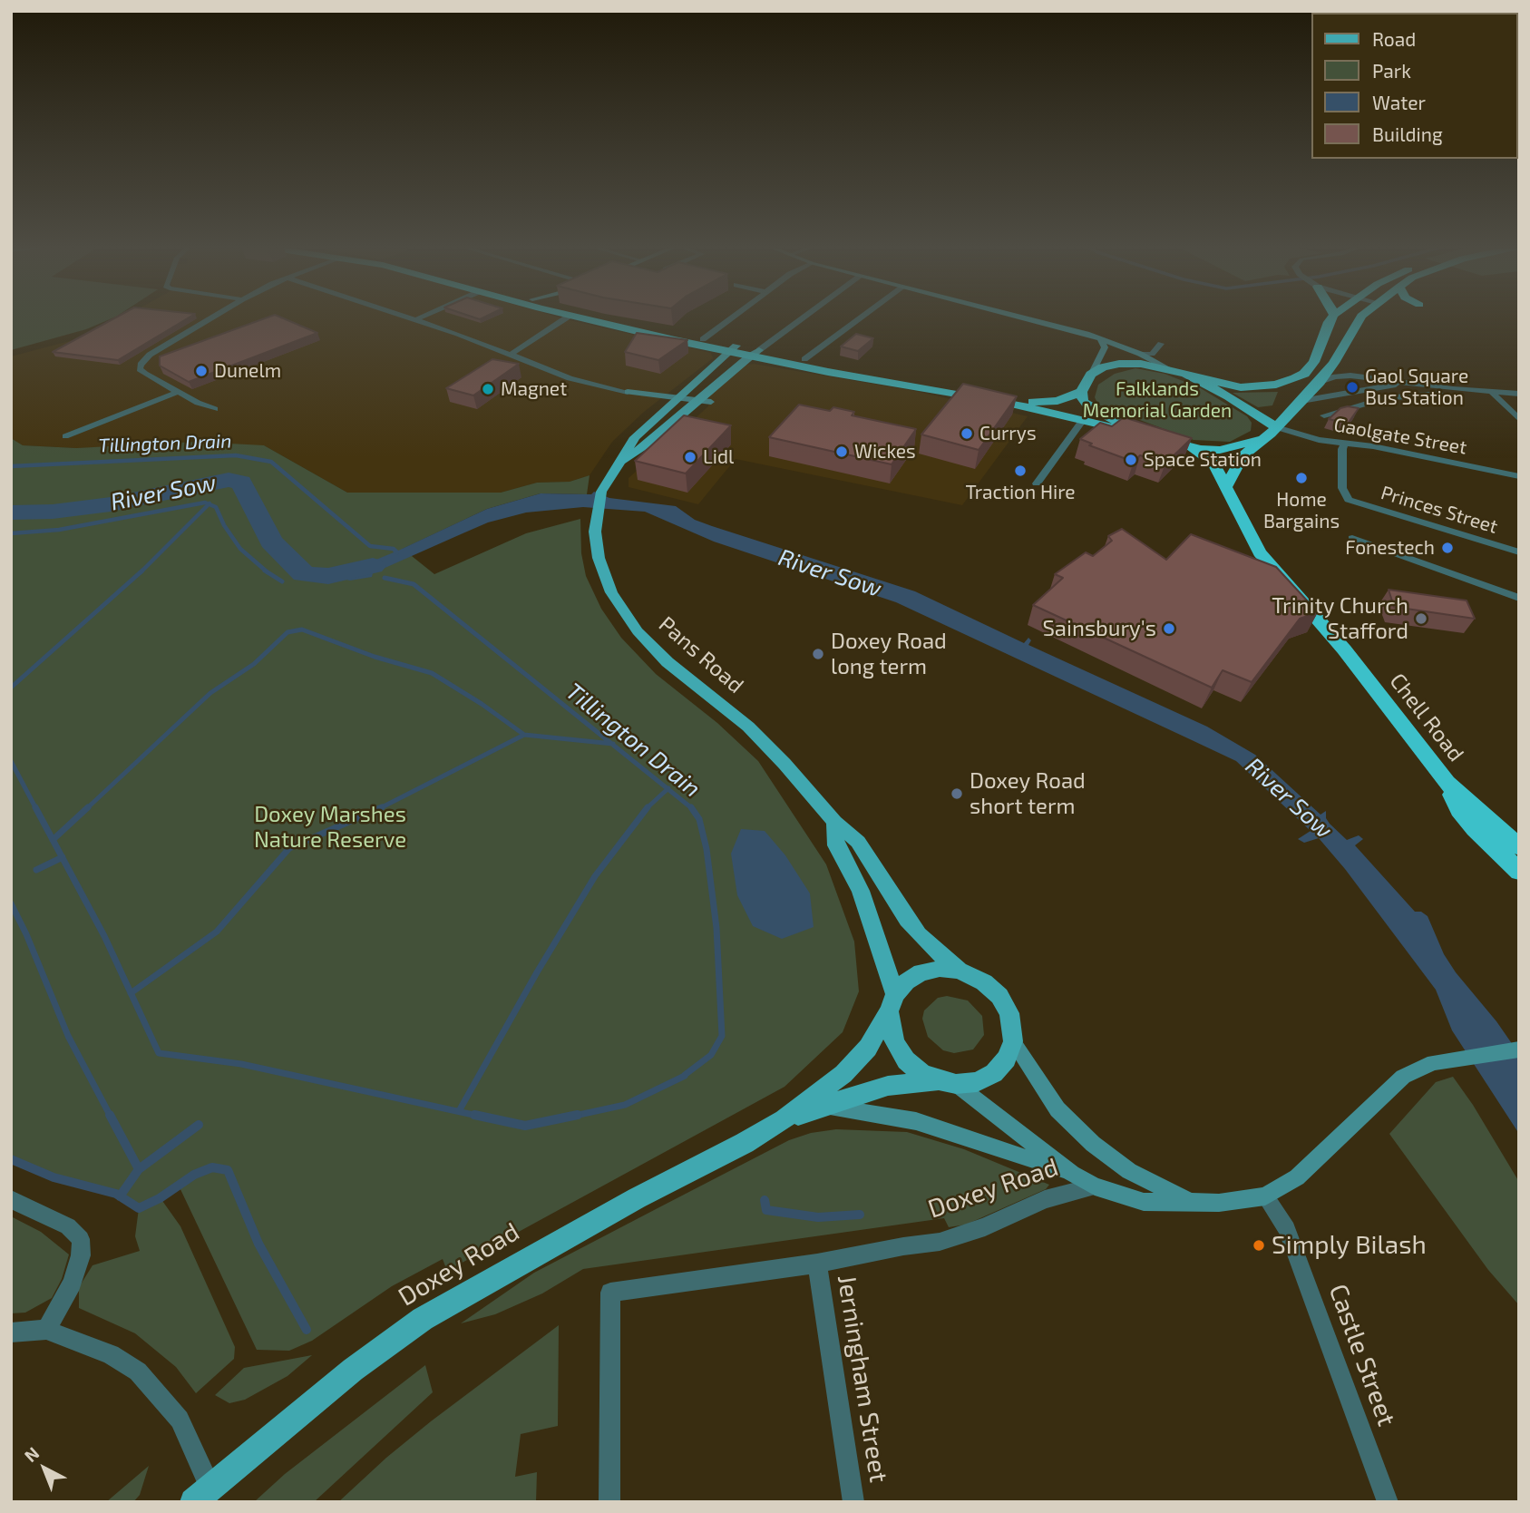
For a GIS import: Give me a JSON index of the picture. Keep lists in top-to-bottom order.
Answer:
{
  "streets": {
    "highway": ["Chell Road"],
    "main road": ["Pans Road", "Doxey Road"],
    "street": [
      "Gaolgate Street",
      "Princes Street",
      "Castle Street",
      "Jerningham Street"
    ]
  },
  "crossings": [
    ["Gaolgate Street", "Princes Street"],
    ["Pans Road", "Doxey Road"],
    ["Doxey Road", "Castle Street"],
    ["Doxey Road", "Jerningham Street"]
  ],
  "water": ["Tillington Drain", "River Sow"],
  "parks": ["Falklands Memorial Garden", "Doxey Marshes Nature Reserve"],
  "places": [
    "Dunelm",
    "Gaol Square Bus Station",
    "Magnet",
    "Currys",
    "Wickes",
    "Lidl",
    "Space Station",
    "Traction Hire",
    "Home Bargains",
    "Fonestech",
    "Trinity Church Stafford",
    "Sainsbury's",
    "Doxey Road long term",
    "Doxey Road short term",
    "Simply Bilash"
  ],
  "legend": [
    "Road",
    "Park",
    "Water",
    "Building"
  ],
  "north": "top left"
}
